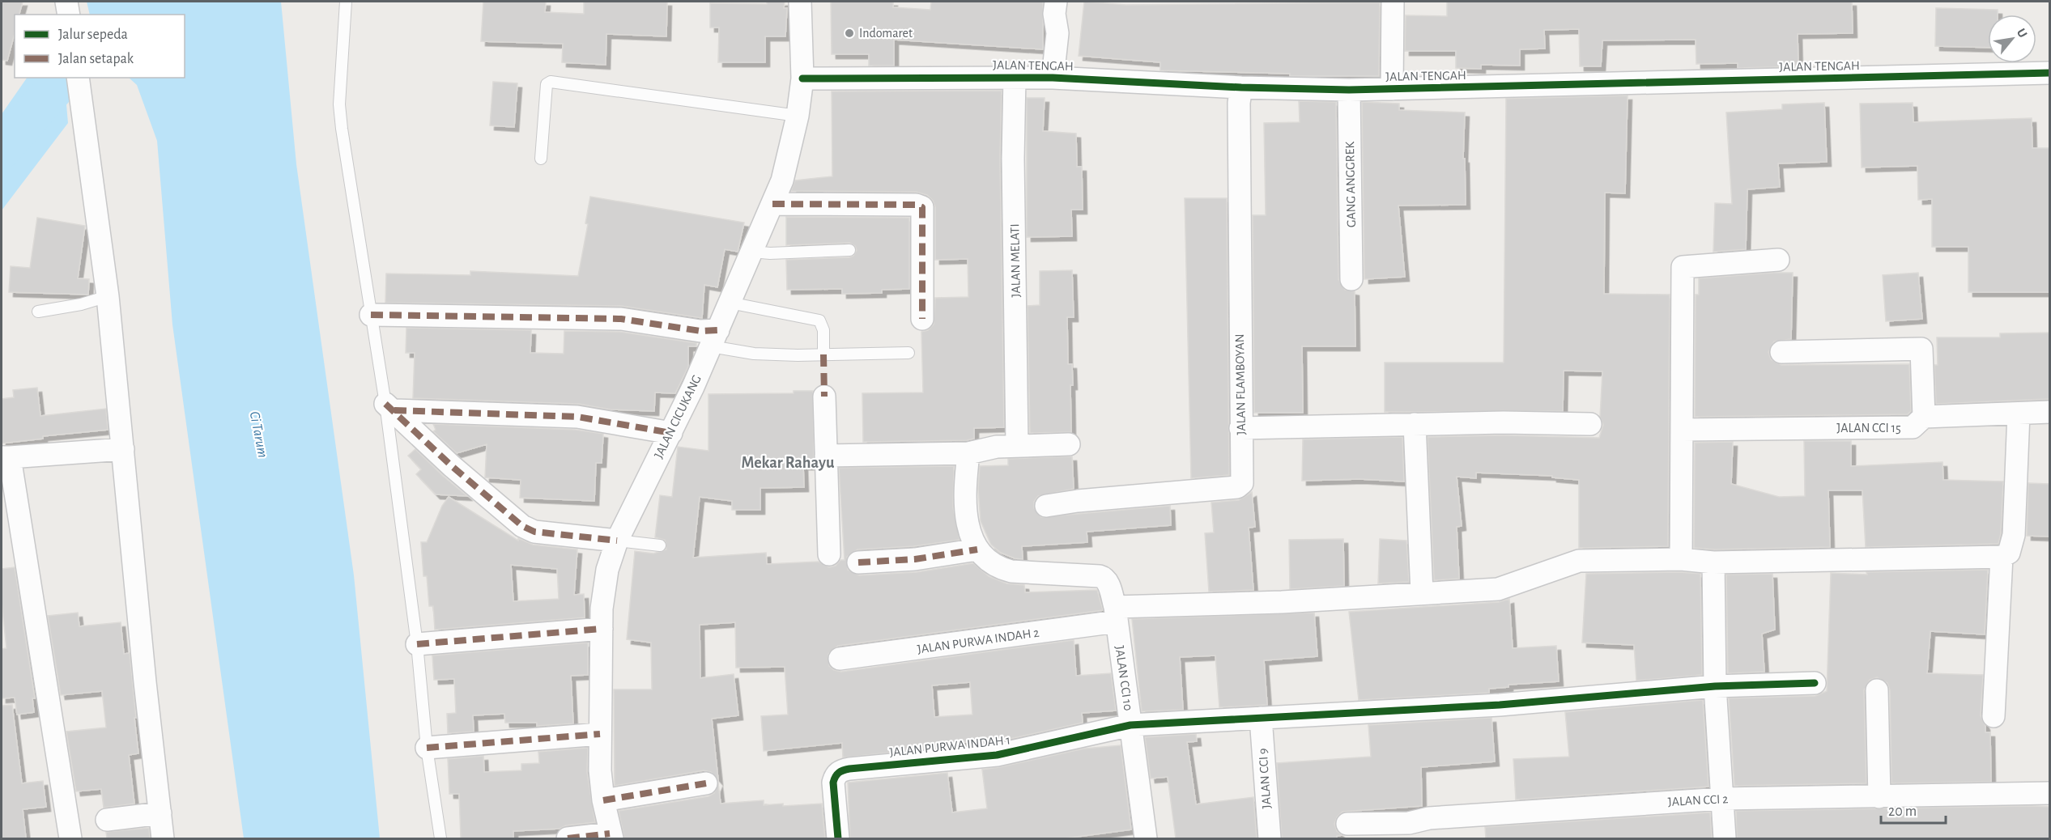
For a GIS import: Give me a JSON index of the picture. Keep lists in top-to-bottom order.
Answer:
{
  "streets": {
    "street": [
      "JALAN TENGAH",
      "GANG ANGGREK",
      "JALAN MELATI",
      "JALAN FLAMBOYAN",
      "JALAN CICUKANG",
      "JALAN CCI 15",
      "JALAN PURWA INDAH 2",
      "JALAN CCI 10",
      "JALAN PURWA INDAH 1",
      "JALAN CCI 9",
      "JALAN CCI 2"
    ]
  },
  "crossings": [
    ["JALAN TENGAH", "GANG ANGGREK"],
    ["JALAN TENGAH", "JALAN MELATI"],
    ["JALAN TENGAH", "JALAN FLAMBOYAN"],
    ["JALAN TENGAH", "JALAN CICUKANG"],
    ["JALAN PURWA INDAH 2", "JALAN CCI 10"],
    ["JALAN CCI 10", "JALAN PURWA INDAH 1"]
  ],
  "districts": ["Mekar Rahayu"],
  "water": ["Ci Tarum"],
  "places": ["Indomaret"],
  "legend": ["Jalur sepeda", "Jalan setapak"],
  "scale_bar": "20 m",
  "north": "top right"
}
